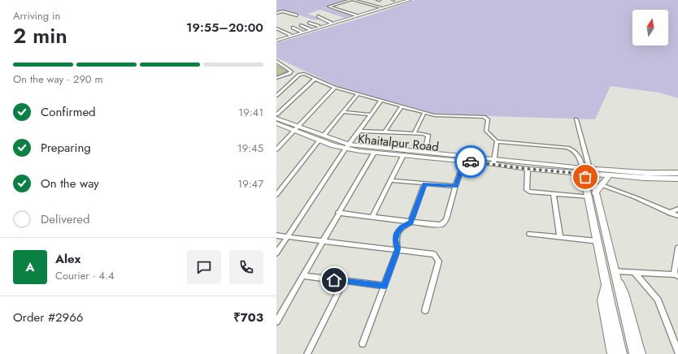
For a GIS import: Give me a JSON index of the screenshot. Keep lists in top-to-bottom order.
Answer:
{
  "streets": {
    "street": ["Khaitalpur Road"]
  },
  "north": "top",
  "page": {
    "heading": ["2 min", "Arriving in", "19:55–20:00"],
    "panel": [
      "Alex",
      "Courier · 4.4",
      "Order #2966",
      "₹703"
    ],
    "bar": "On the way · 290 m",
    "list": [
      ["Confirmed", "19:41"],
      ["Preparing", "19:45"],
      ["On the way", "19:47"],
      "Delivered"
    ],
    "round": "A"
  }
}
